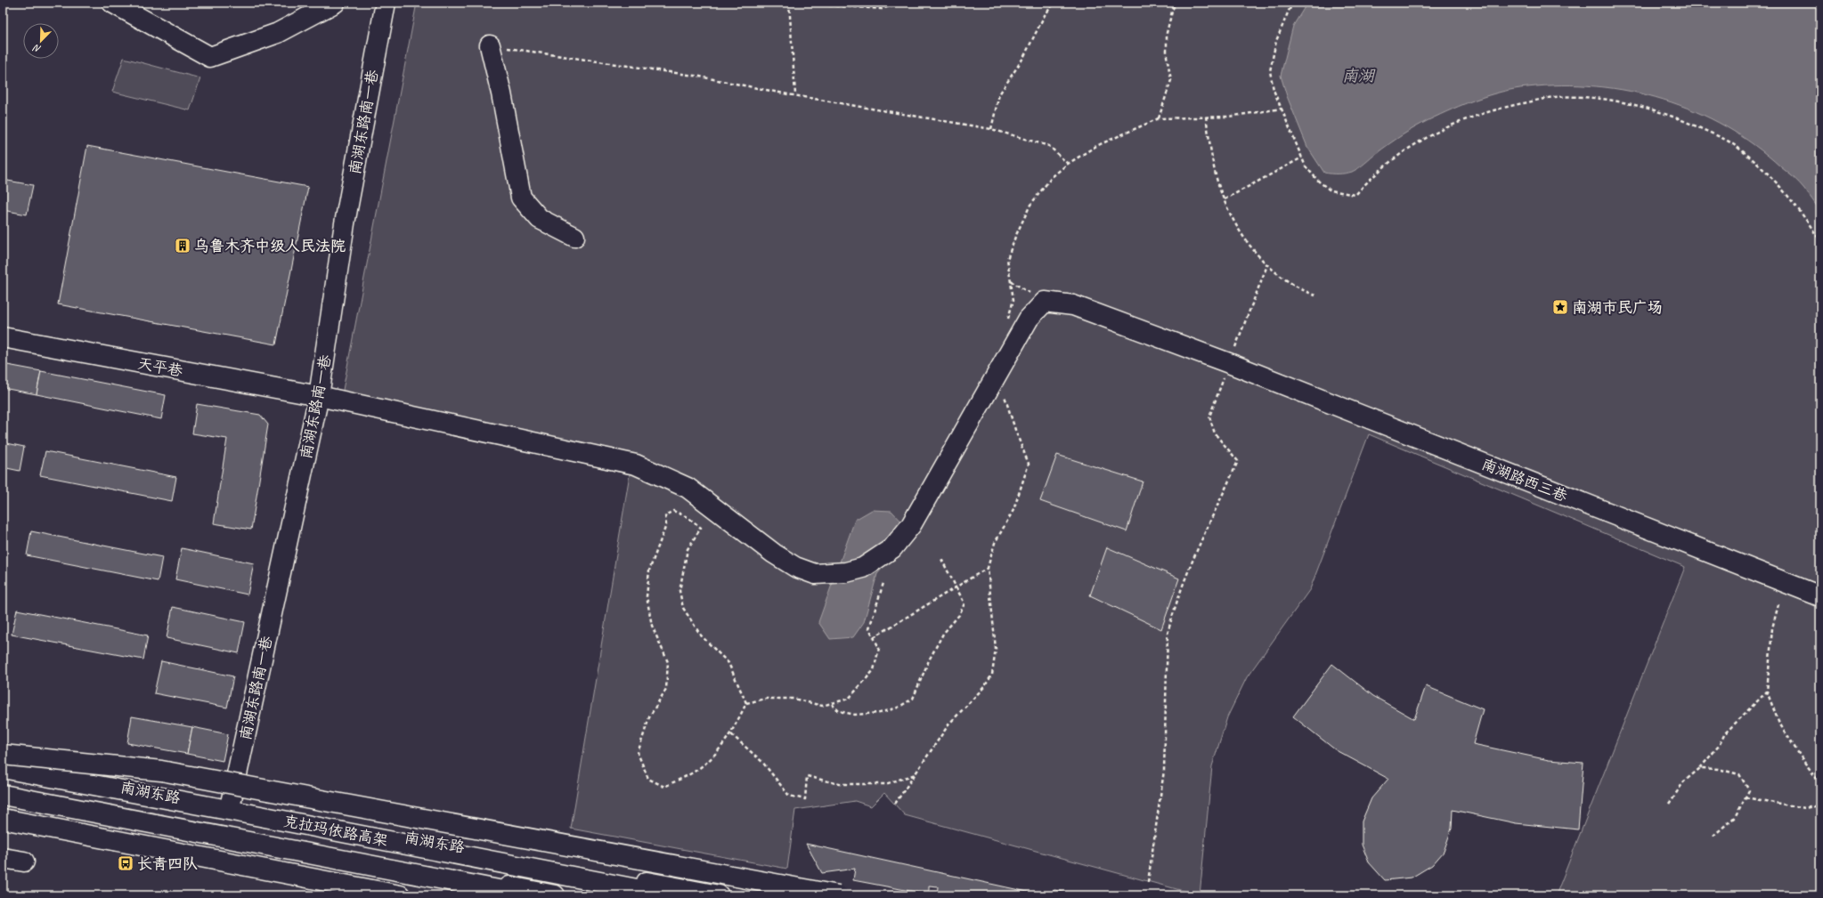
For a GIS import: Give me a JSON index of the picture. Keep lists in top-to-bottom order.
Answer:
{
  "streets": {
    "main road": [
      "南湖东路南一巷",
      "天平巷",
      "南湖路西三巷",
      "南湖东路",
      "克拉玛依路高架"
    ]
  },
  "crossings": [
    ["南湖东路南一巷", "天平巷"],
    ["南湖东路南一巷", "南湖东路"],
    ["天平巷", "南湖路西三巷"]
  ],
  "water": ["南湖"],
  "places": {
    "building": ["乌鲁木齐中级人民法院"],
    "place": ["南湖市民广场"],
    "bus stop": ["长青四队"]
  },
  "north": "bottom left"
}
